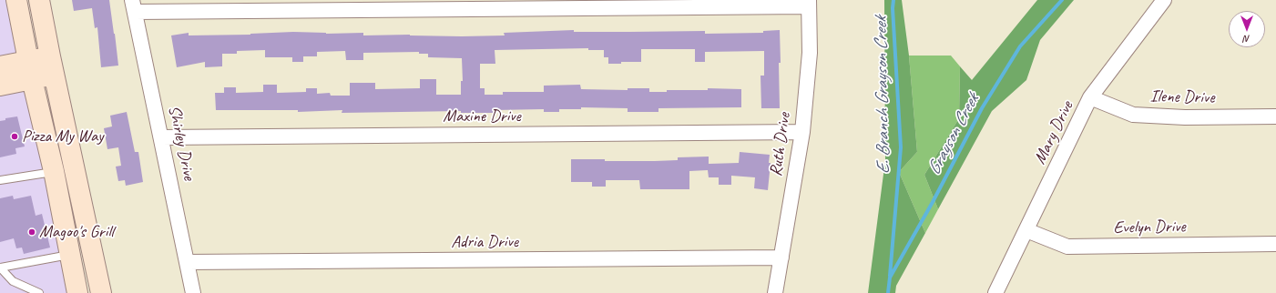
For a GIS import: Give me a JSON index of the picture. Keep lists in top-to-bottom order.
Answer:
{
  "streets": {
    "street": [
      "Ilene Drive",
      "Maxine Drive",
      "Mary Drive",
      "Shirley Drive",
      "Ruth Drive",
      "Evelyn Drive",
      "Adria Drive"
    ]
  },
  "crossings": [
    ["Ilene Drive", "Mary Drive"],
    ["Maxine Drive", "Shirley Drive"],
    ["Maxine Drive", "Ruth Drive"],
    ["Mary Drive", "Evelyn Drive"],
    ["Shirley Drive", "Adria Drive"],
    ["Ruth Drive", "Adria Drive"]
  ],
  "water": ["E. Branch Grayson Creek", "Grayson Creek"],
  "places": ["Pizza My Way", "Magoo's Grill"],
  "north": "bottom"
}
